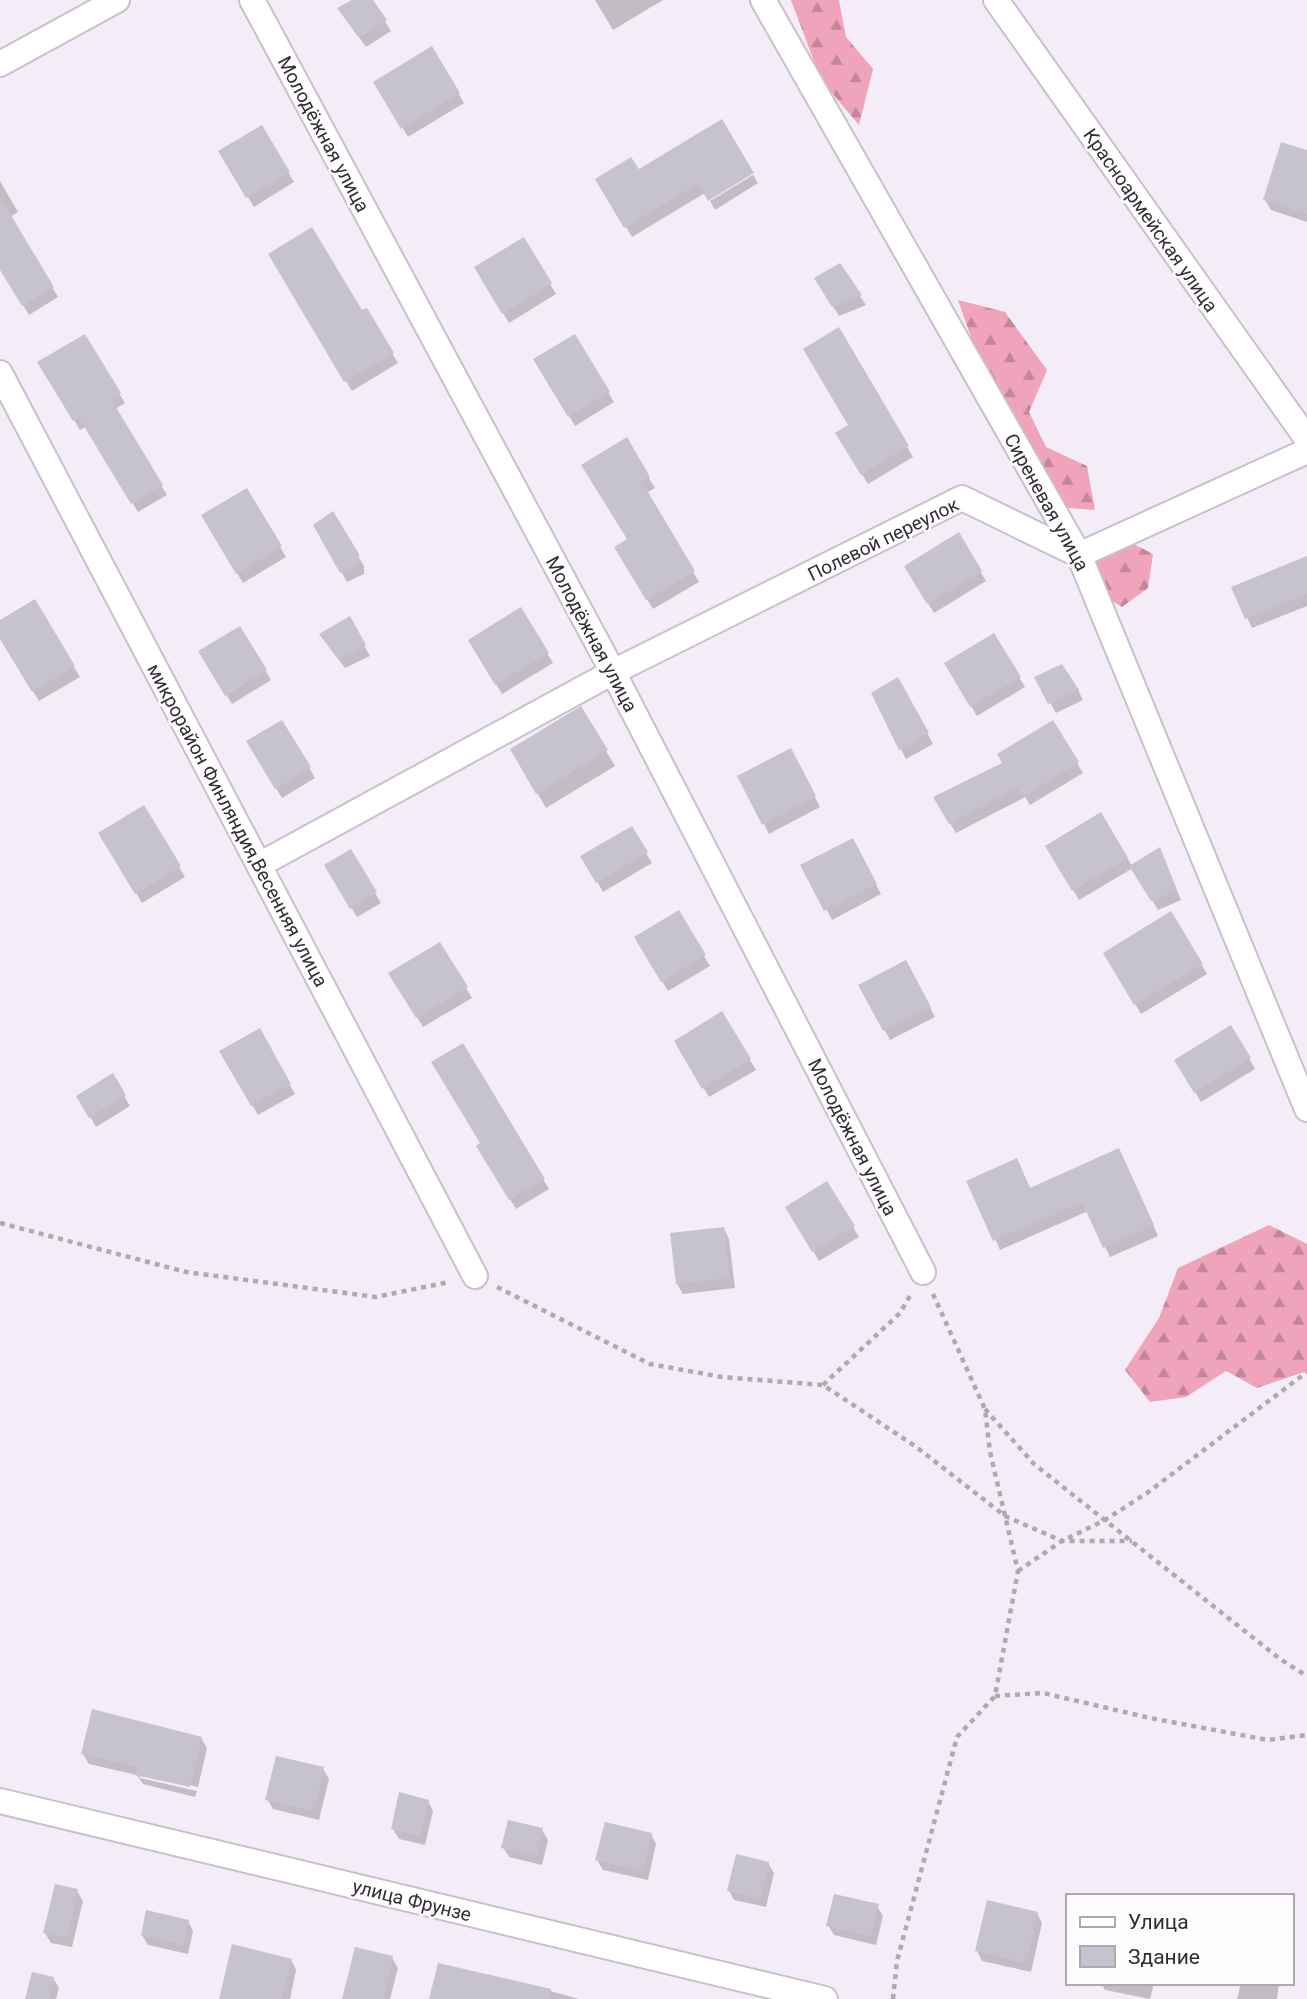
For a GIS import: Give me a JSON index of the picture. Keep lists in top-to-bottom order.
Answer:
{
  "streets": {
    "street": [
      "Молодёжная улица",
      "Красноармейская улица",
      "Сиреневая улица",
      "Полевой переулок",
      "микрорайон Финляндия,Весенняя улица",
      "улица Фрунзе"
    ]
  },
  "crossings": [
    ["Молодёжная улица", "Полевой переулок"],
    ["Сиреневая улица", "Полевой переулок"]
  ],
  "legend": ["Улица", "Здание"]
}
